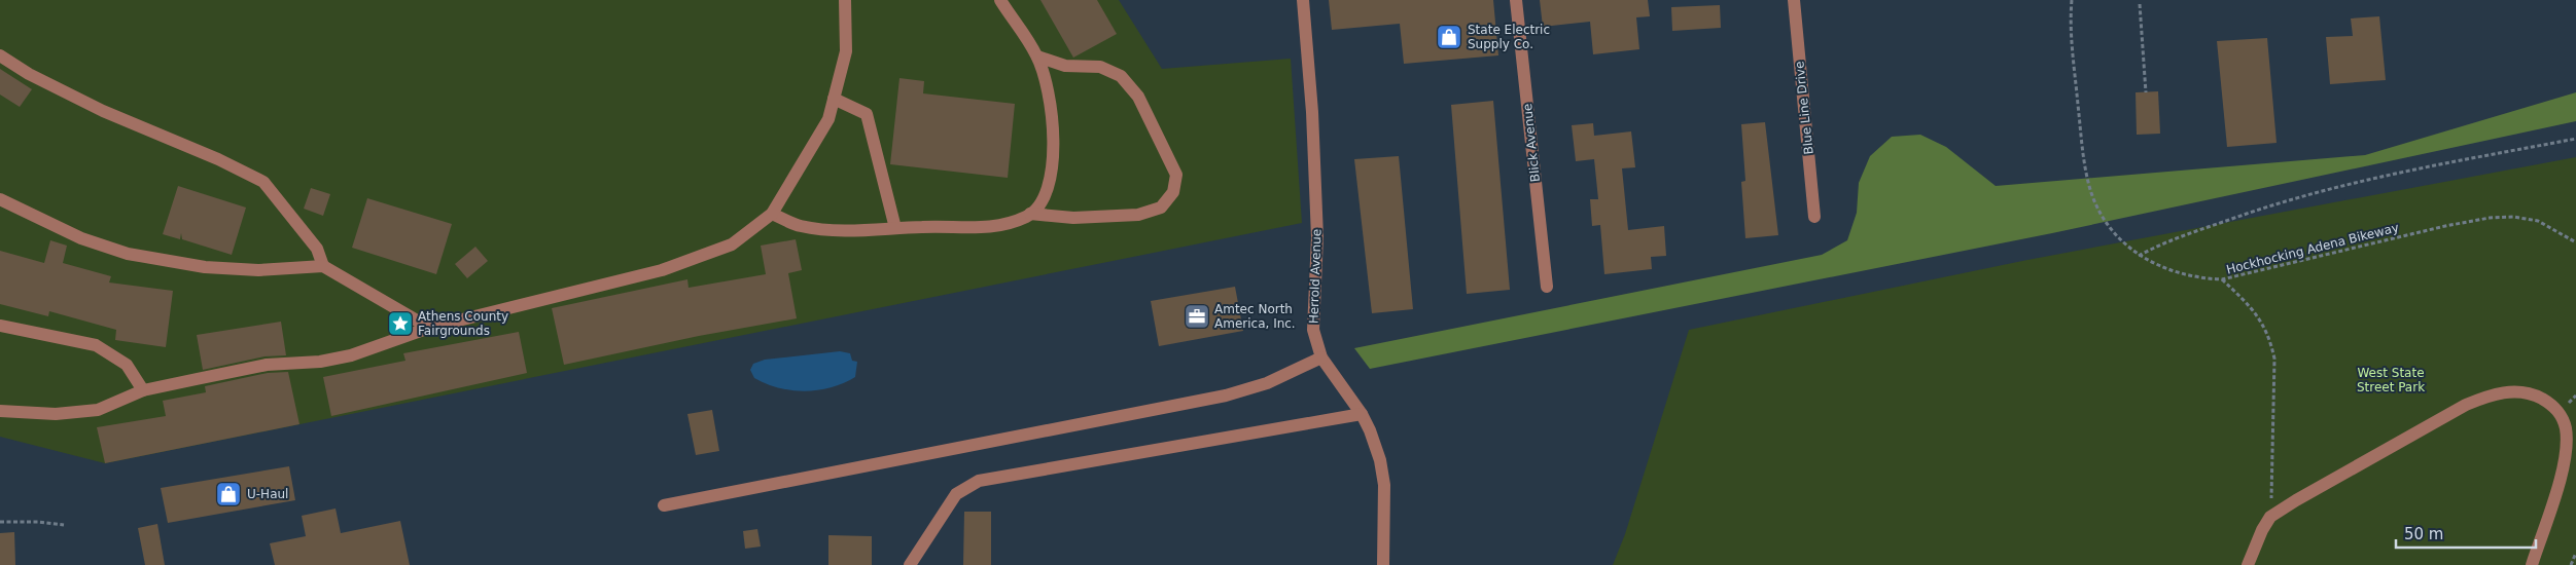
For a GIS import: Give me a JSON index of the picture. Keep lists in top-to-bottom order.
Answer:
{
  "streets": {
    "street": ["Blue Line Drive", "Blick Avenue", "Herrold Avenue"],
    "path": ["Hockhocking Adena Bikeway"]
  },
  "parks": ["West State Street Park"],
  "places": {
    "shop": ["State Electric Supply Co.", "U-Haul"],
    "office": ["Amtec North America, Inc."],
    "place": ["Athens County Fairgrounds"]
  },
  "scale_bar": "50 m"
}
